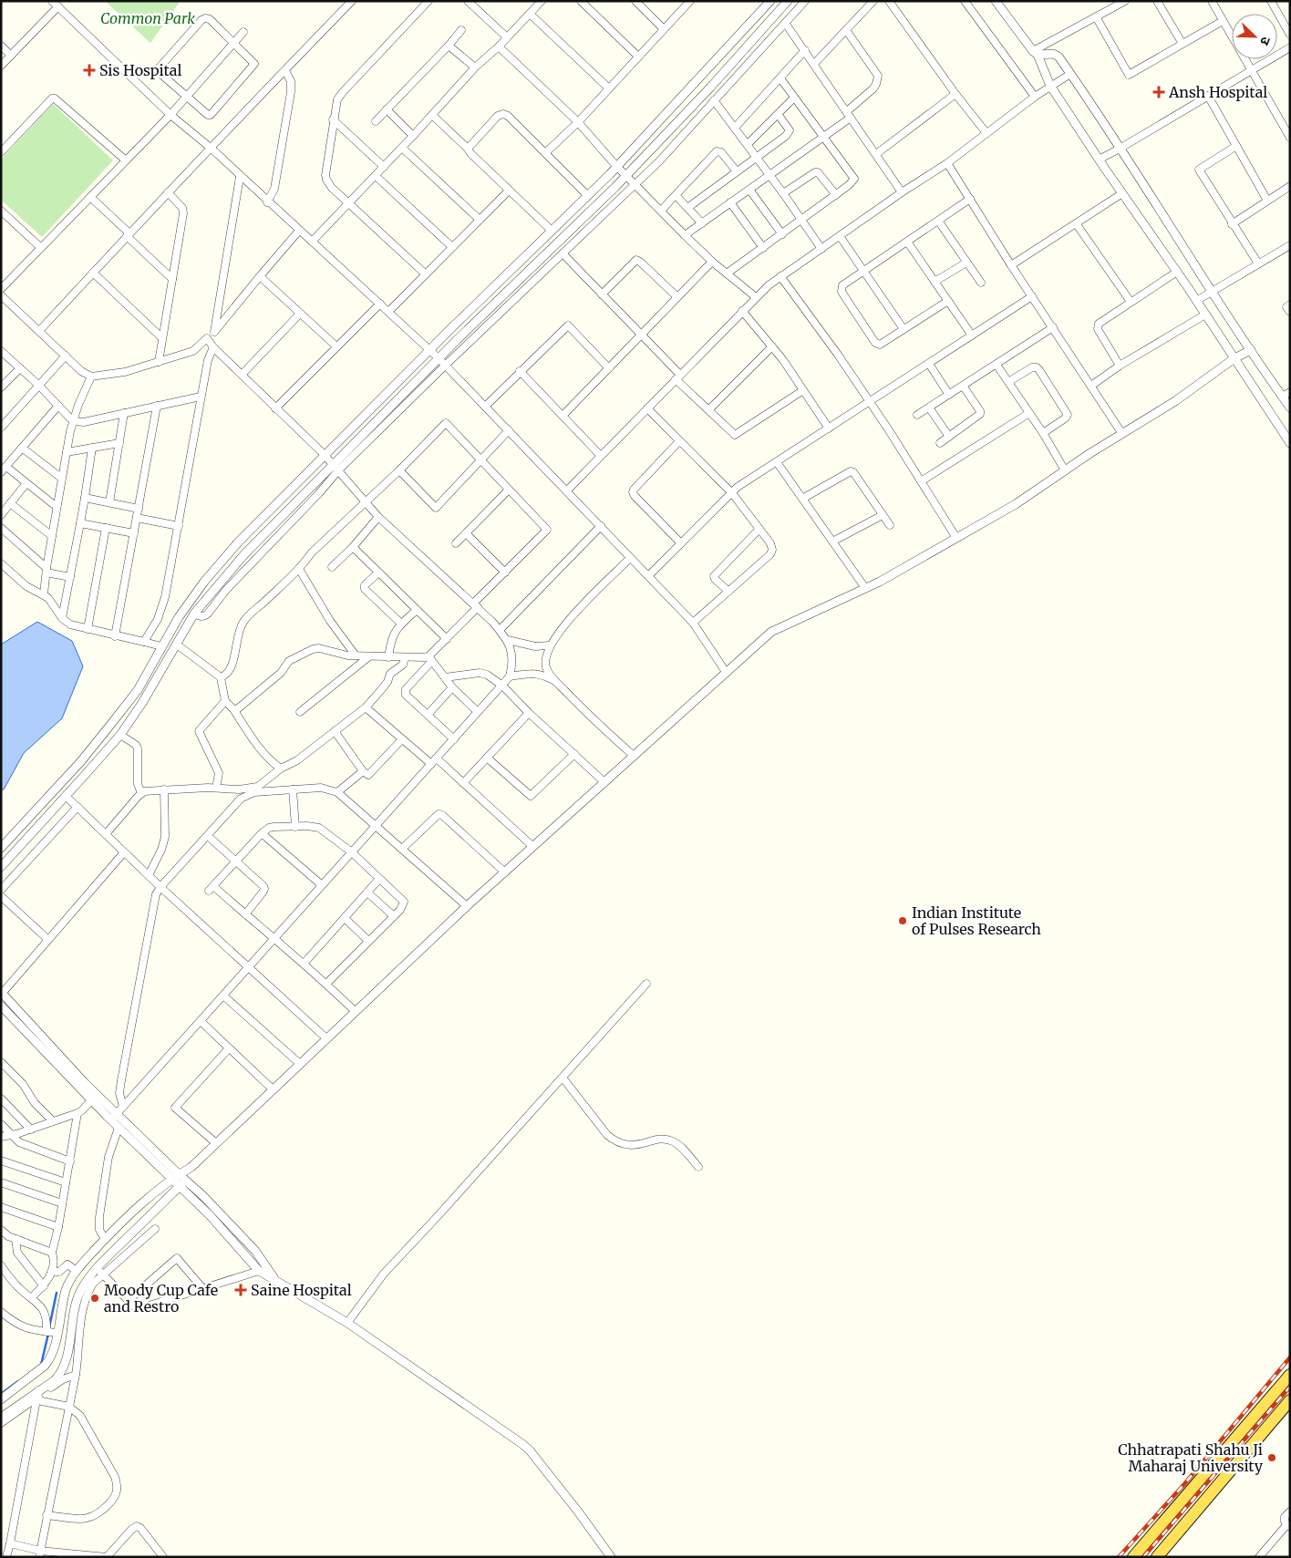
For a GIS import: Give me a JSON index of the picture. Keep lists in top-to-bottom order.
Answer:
{
  "parks": ["Common Park"],
  "places": {
    "health": ["Sis Hospital", "Ansh Hospital", "Saine Hospital"],
    "other": ["Indian Institute of Pulses Research", "Moody Cup Cafe and Restro", "Chhatrapati Shahu Ji Maharaj University"]
  },
  "north": "bottom right"
}
